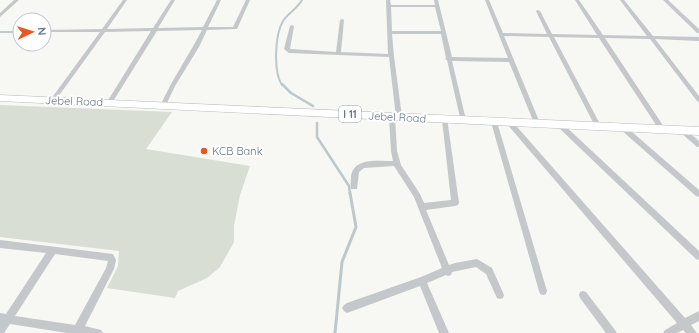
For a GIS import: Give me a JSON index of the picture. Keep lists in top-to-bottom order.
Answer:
{
  "streets": {
    "main road": ["Jebel Road", "I 11"]
  },
  "places": ["KCB Bank"],
  "north": "right"
}
